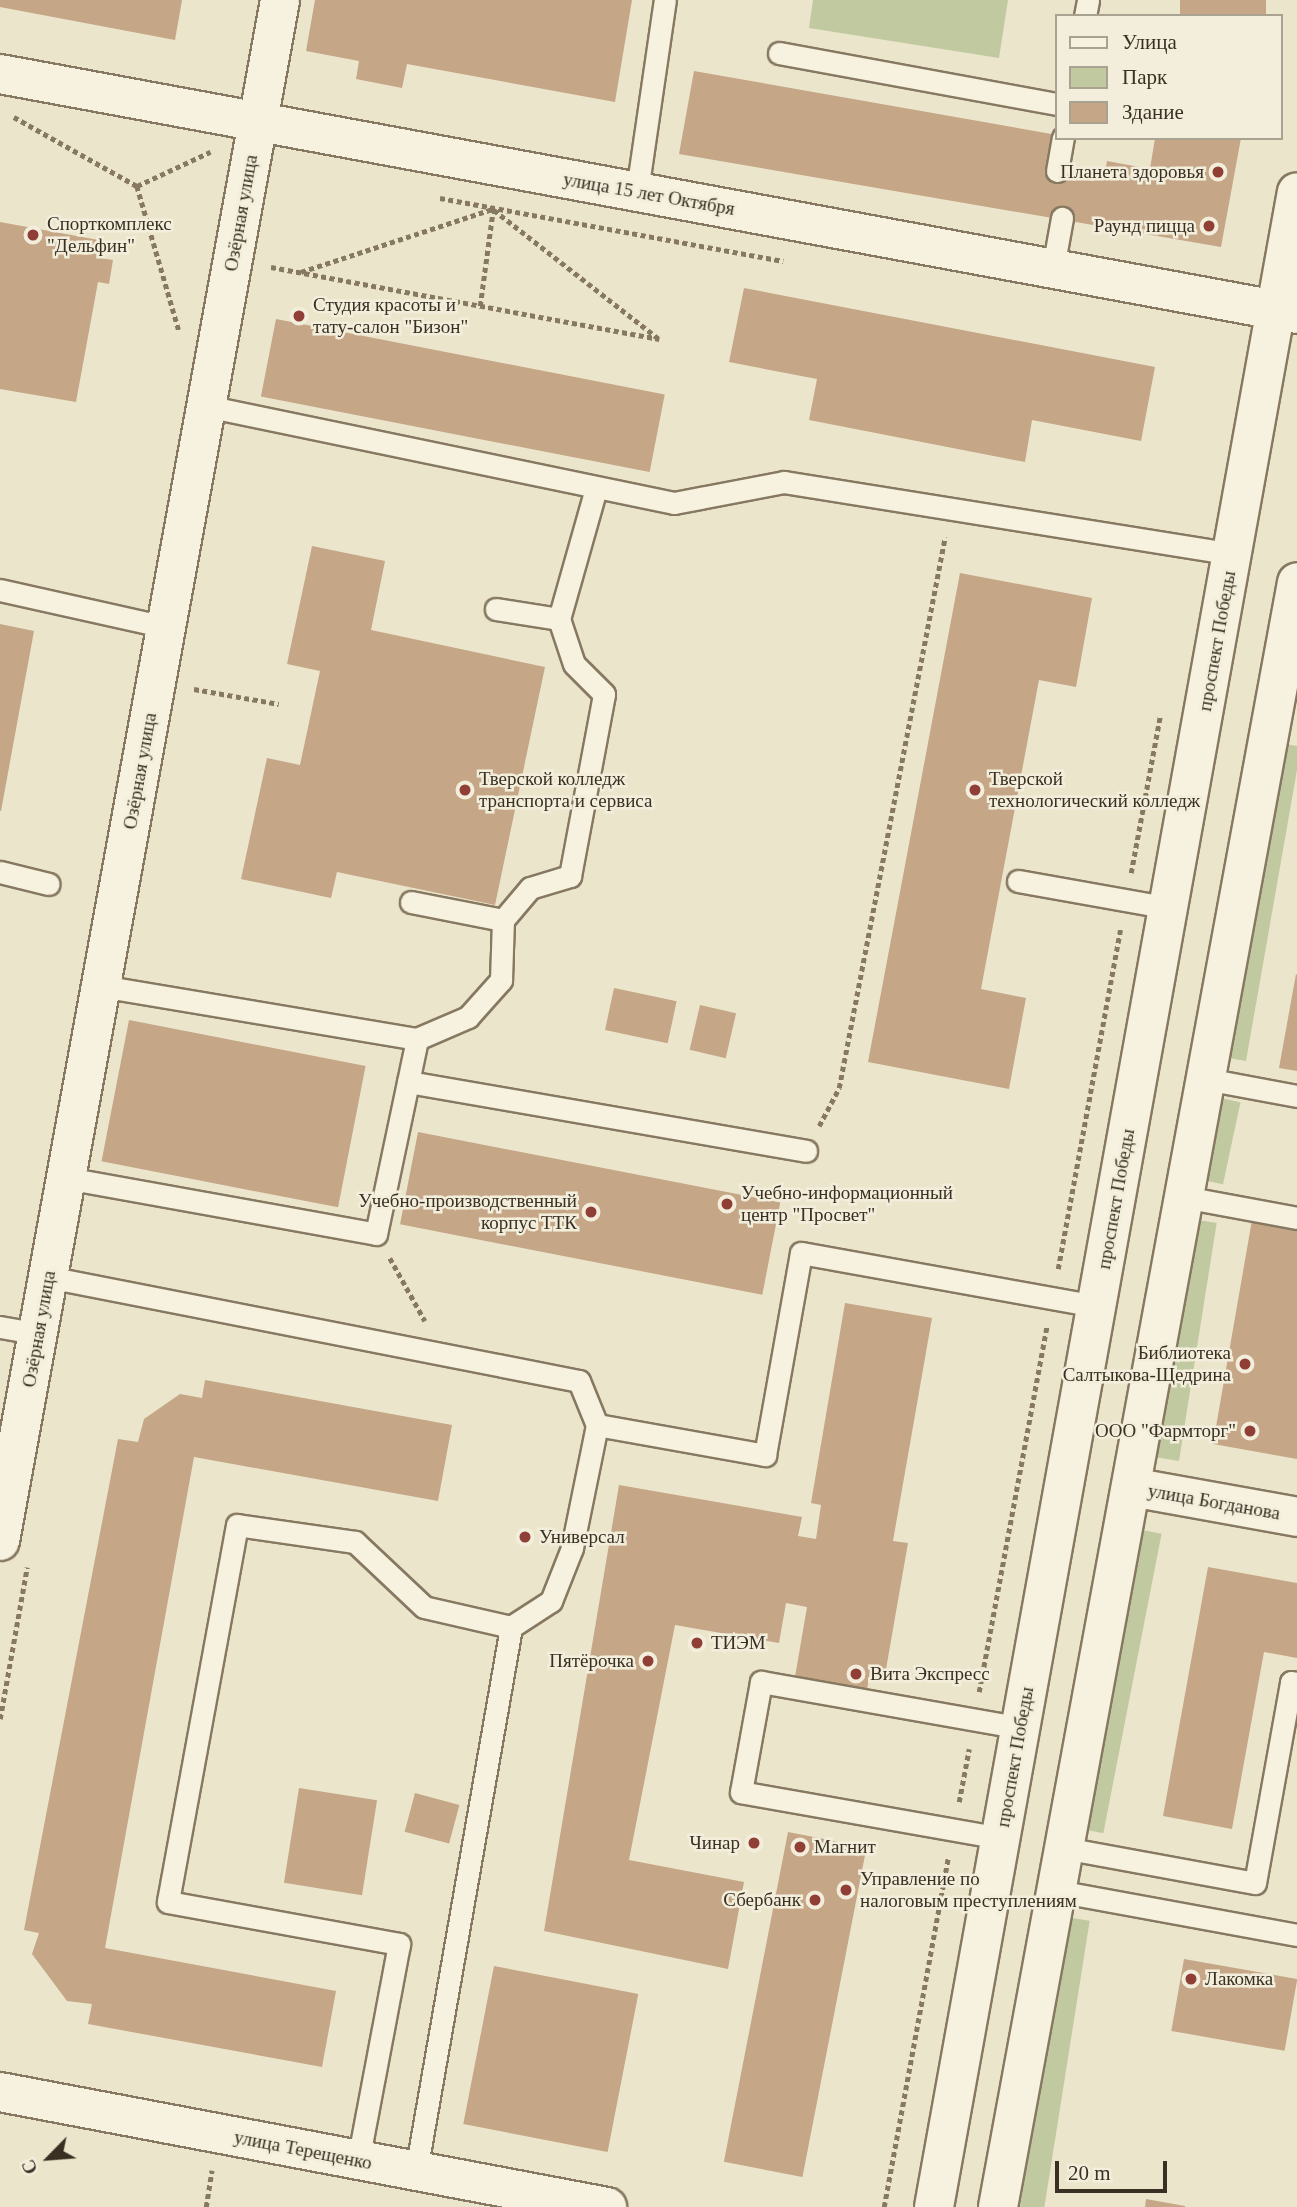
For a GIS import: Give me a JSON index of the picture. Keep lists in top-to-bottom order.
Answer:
{
  "streets": {
    "main road": [
      "улица 15 лет Октября",
      "Озёрная улица",
      "проспект Победы",
      "улица Богданова",
      "улица Терещенко"
    ]
  },
  "crossings": [
    ["улица 15 лет Октября", "Озёрная улица"],
    ["улица 15 лет Октября", "проспект Победы"]
  ],
  "places": [
    "Планета здоровья",
    "Раунд пицца",
    "Спорткомплекс \"Дельфин\"",
    "Студия красоты и тату-салон \"Бизон\"",
    "Тверской колледж транспорта и сервиса",
    "Тверской технологический колледж",
    "Учебно-информационный центр \"Просвет\"",
    "Учебно-производственный корпус ТТК",
    "Библиотека Салтыкова-Щедрина",
    "ООО \"Фармторг\"",
    "Универсал",
    "ТИЭМ",
    "Пятёрочка",
    "Вита Экспресс",
    "Чинар",
    "Магнит",
    "Управление по налоговым преступлениям",
    "Сбербанк",
    "Лакомка"
  ],
  "legend": ["Улица", "Парк", "Здание"],
  "scale_bar": "20 m",
  "north": "bottom left"
}
